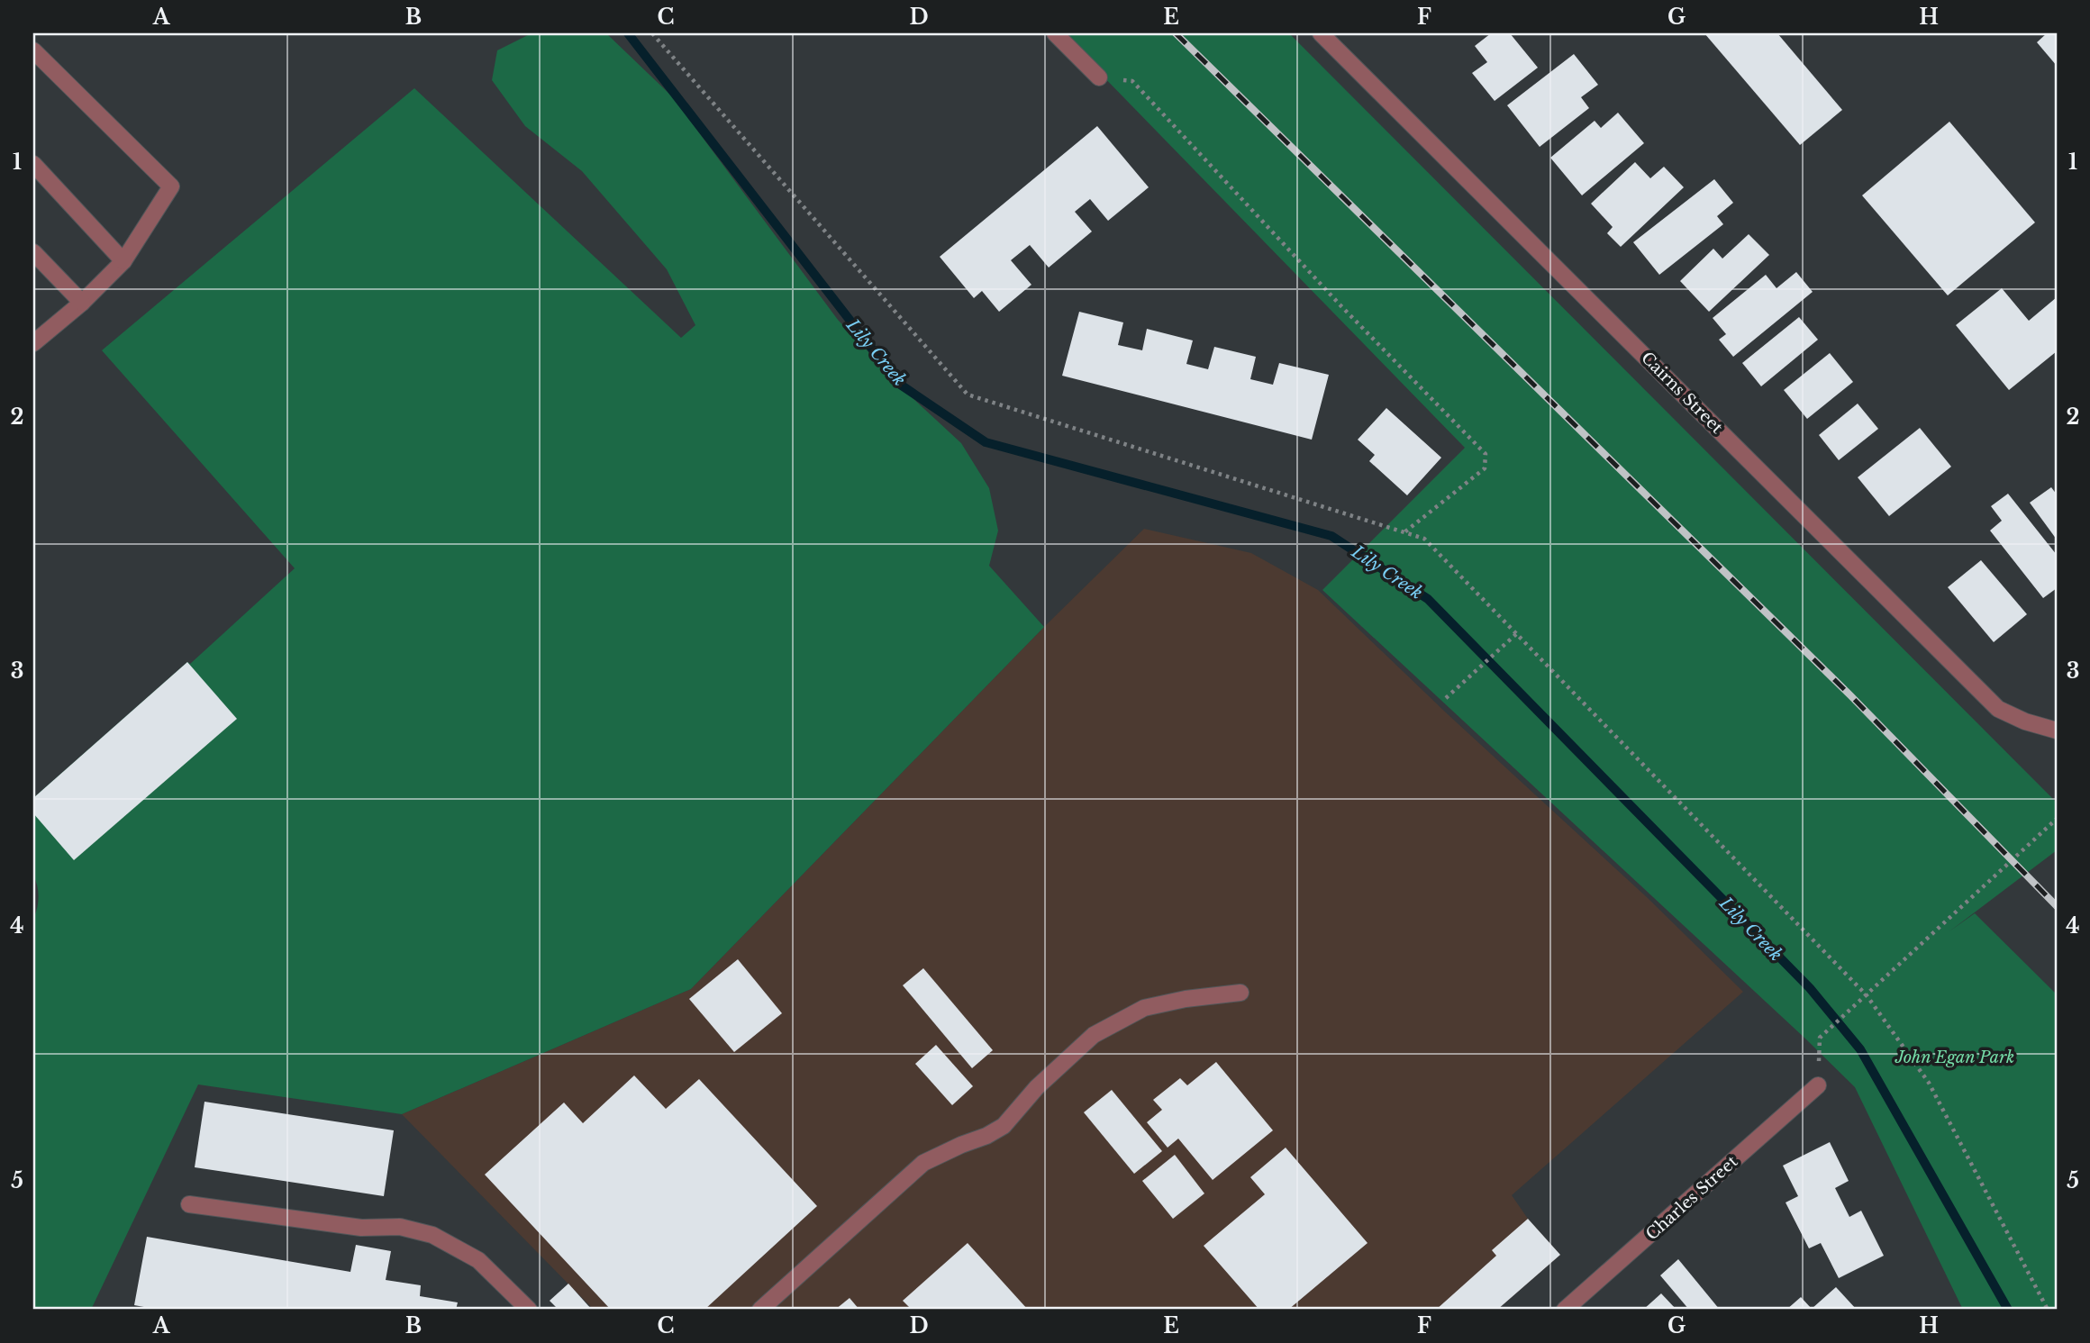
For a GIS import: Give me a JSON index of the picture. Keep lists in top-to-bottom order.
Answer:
{
  "streets": {
    "street": ["Cairns Street", "Charles Street"]
  },
  "water": ["Lily Creek"],
  "parks": ["John Egan Park"],
  "grid": {
    "columns": [
      "A",
      "B",
      "C",
      "D",
      "E",
      "F",
      "G",
      "H"
    ],
    "rows": [
      "1",
      "2",
      "3",
      "4",
      "5"
    ]
  }
}
